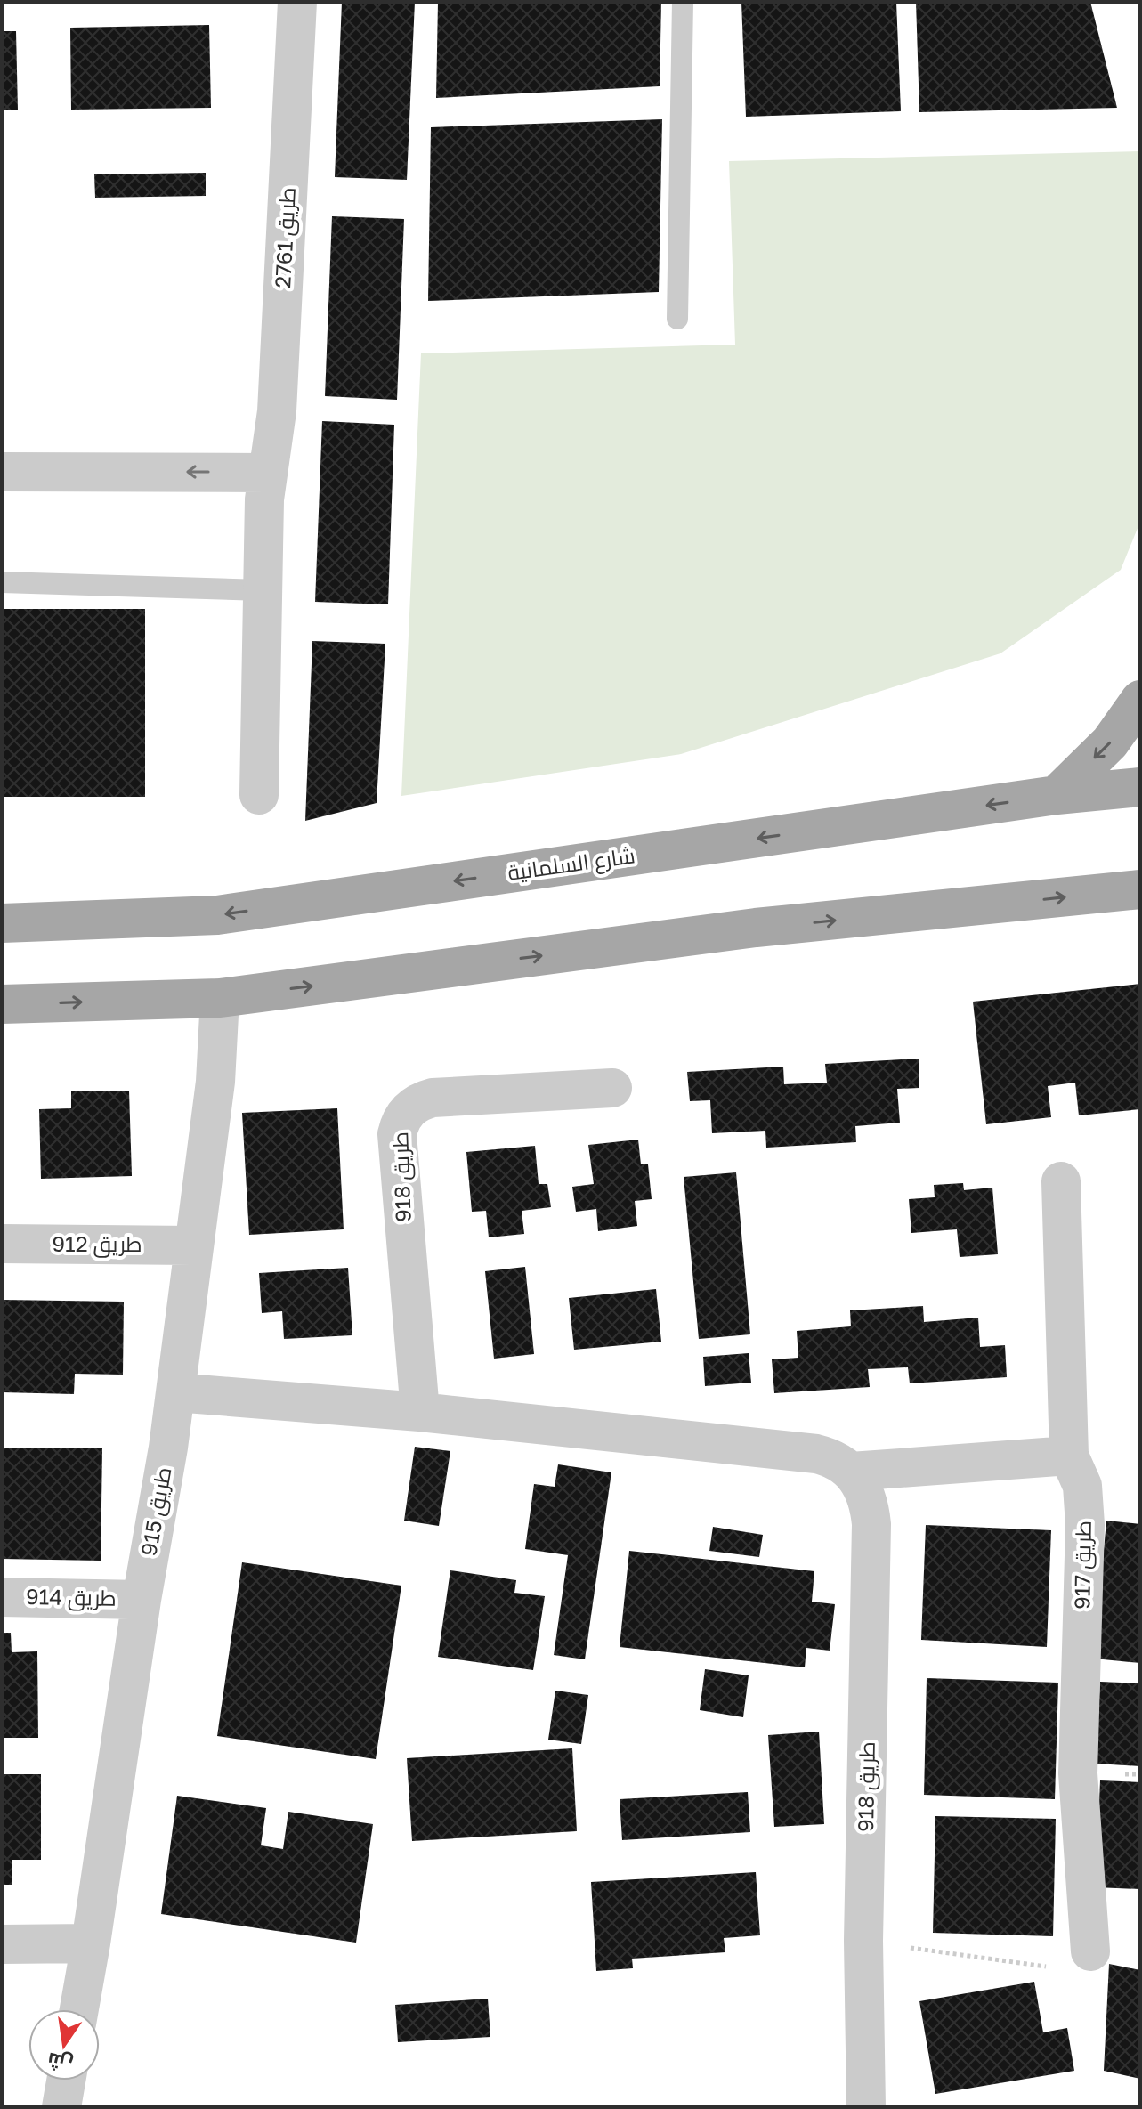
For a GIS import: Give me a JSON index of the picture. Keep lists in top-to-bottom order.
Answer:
{
  "streets": {
    "main road": ["شارع السلمانية"],
    "street": [
      "طريق 2761",
      "طريق 918",
      "طريق 912",
      "طريق 915",
      "طريق 917",
      "طريق 914"
    ]
  },
  "crossings": [
    ["طريق 912", "طريق 915"],
    ["طريق 915", "طريق 914"]
  ],
  "north": "bottom"
}
